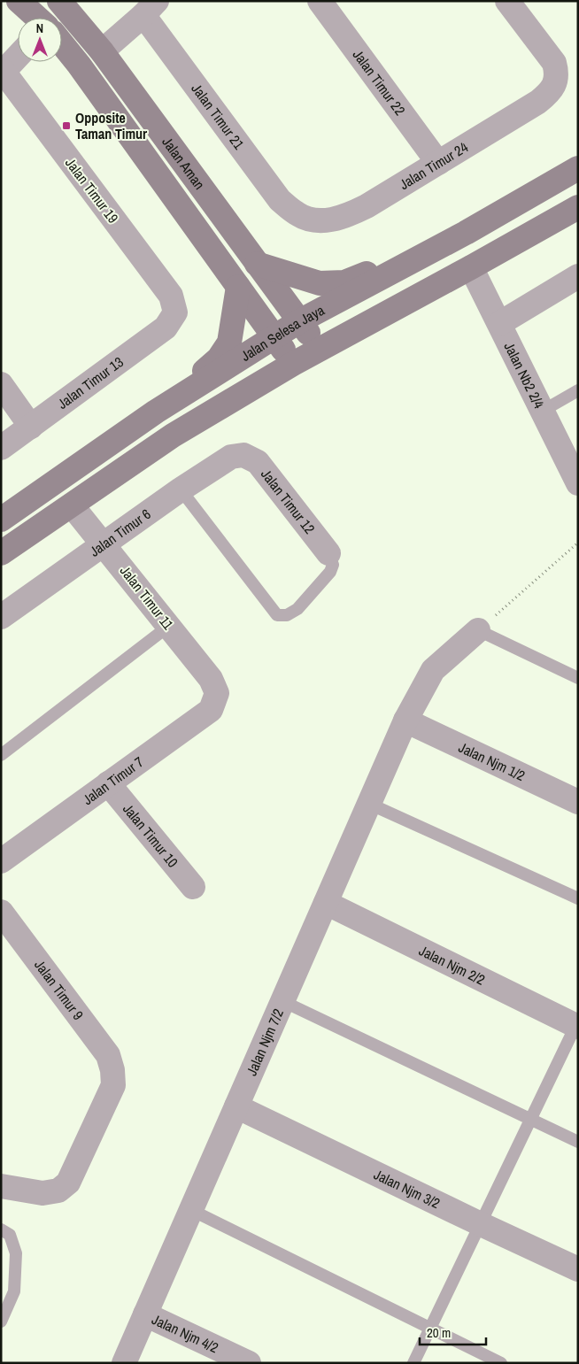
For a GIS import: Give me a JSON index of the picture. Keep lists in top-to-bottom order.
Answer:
{
  "streets": {
    "main road": ["Jalan Aman", "Jalan Selesa Jaya"],
    "street": [
      "Jalan Timur 22",
      "Jalan Timur 21",
      "Jalan Timur 24",
      "Jalan Timur 19",
      "Jalan Nb2 2/4",
      "Jalan Timur 13",
      "Jalan Timur 12",
      "Jalan Timur 6",
      "Jalan Timur 11",
      "Jalan Njm 1/2",
      "Jalan Timur 7",
      "Jalan Timur 10",
      "Jalan Njm 2/2",
      "Jalan Timur 9",
      "Jalan Njm 7/2",
      "Jalan Njm 3/2",
      "Jalan Njm 4/2"
    ]
  },
  "crossings": [
    ["Jalan Timur 22", "Jalan Timur 24"],
    ["Jalan Timur 21", "Jalan Timur 24"],
    ["Jalan Aman", "Jalan Selesa Jaya"],
    ["Jalan Timur 19", "Jalan Timur 13"],
    ["Jalan Timur 12", "Jalan Timur 6"],
    ["Jalan Timur 6", "Jalan Timur 11"],
    ["Jalan Timur 11", "Jalan Timur 7"],
    ["Jalan Njm 1/2", "Jalan Njm 7/2"],
    ["Jalan Timur 7", "Jalan Timur 10"],
    ["Jalan Njm 2/2", "Jalan Njm 7/2"],
    ["Jalan Njm 7/2", "Jalan Njm 3/2"],
    ["Jalan Njm 7/2", "Jalan Njm 4/2"]
  ],
  "places": {
    "transit": ["Opposite Taman Timur"]
  },
  "scale_bar": "20 m",
  "north": "top"
}
